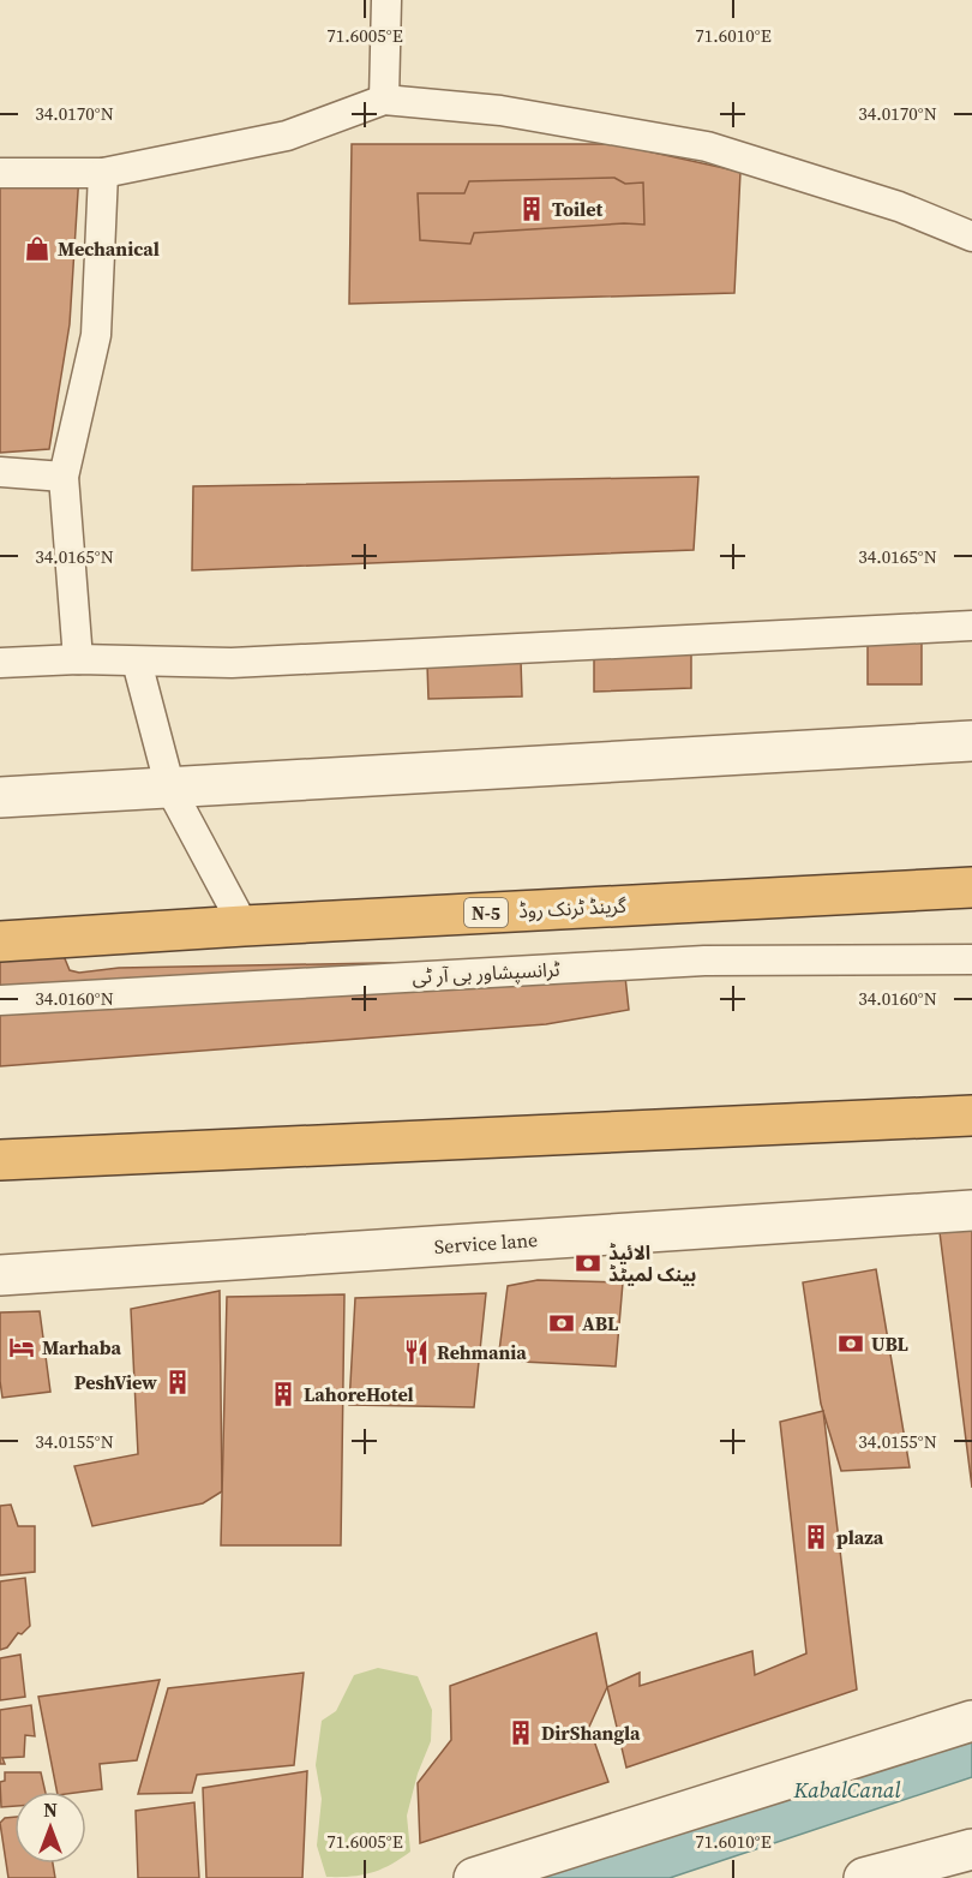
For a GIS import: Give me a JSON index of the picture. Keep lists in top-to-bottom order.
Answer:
{
  "streets": {
    "highway": ["گرینڈ ٹرنک روڈ", "N-5"],
    "street": ["Service lane"],
    "lane": ["ٹرانسپشاور بی آر ٹی"]
  },
  "water": ["KabalCanal"],
  "places": {
    "building": [
      "Toilet",
      "PeshView",
      "LahoreHotel",
      "plaza",
      "DirShangla"
    ],
    "shop": ["Mechanical"],
    "bank": ["الائیڈ بینک لمیٹڈ", "ABL", "UBL"],
    "hotel": ["Marhaba"],
    "restaurant": ["Rehmania"]
  },
  "north": "top",
  "coordinates": [
    "71.6005°E",
    "71.6010°E",
    "34.0170°N",
    "34.0165°N",
    "34.0160°N",
    "34.0155°N"
  ]
}
